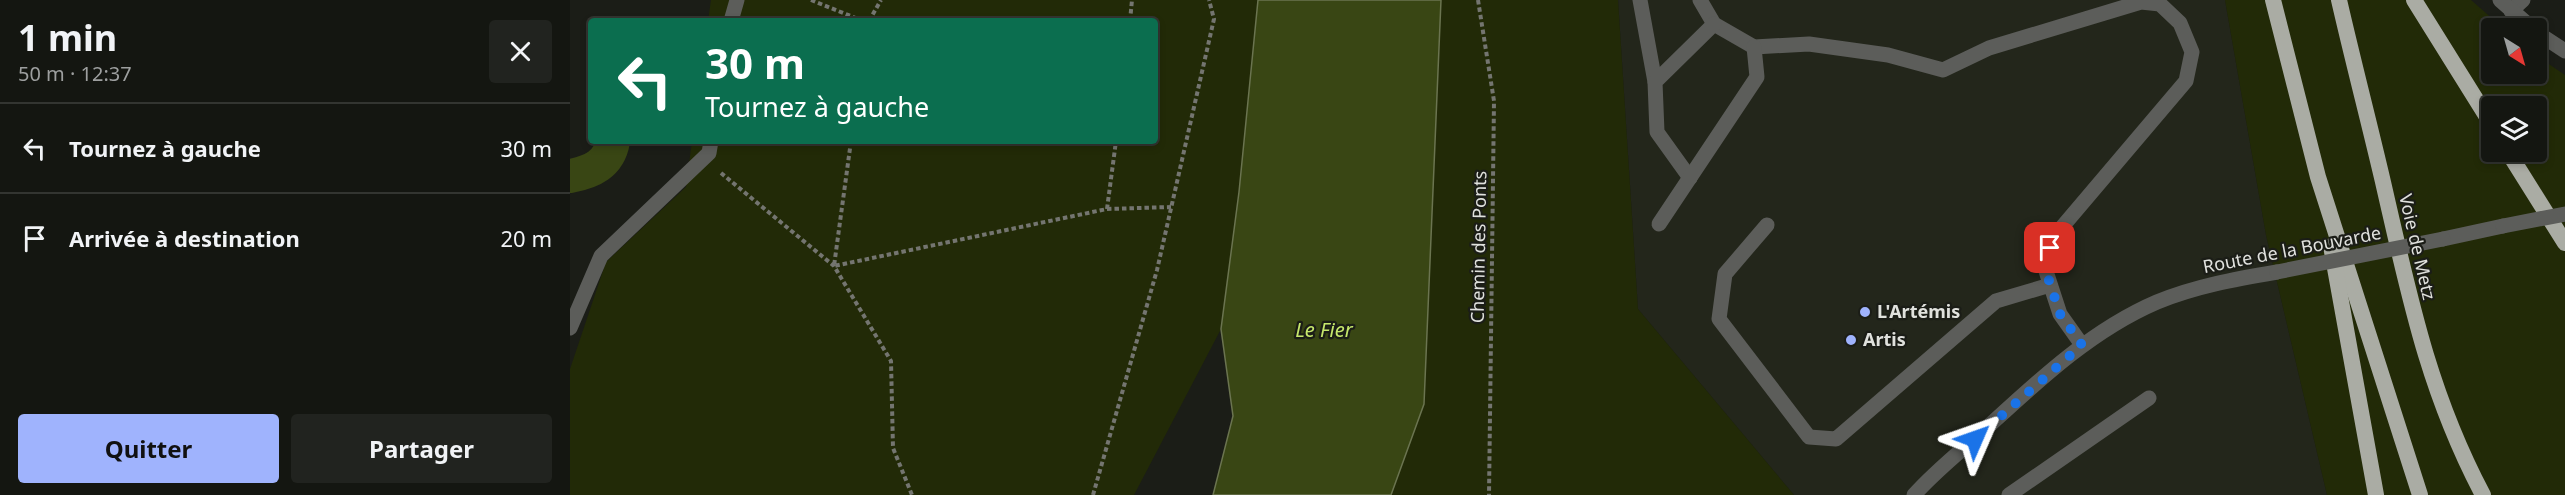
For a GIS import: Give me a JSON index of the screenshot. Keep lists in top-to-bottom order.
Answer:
{
  "streets": {
    "highway": ["Voie de Metz"],
    "street": ["Route de la Bouvarde"],
    "path": ["Chemin des Ponts"]
  },
  "water": ["Le Fier"],
  "places": ["L'Artémis", "Artis"],
  "north": "bottom right",
  "page": {
    "heading": ["1 min", "50 m · 12:37"],
    "turn": ["30 m", "Tournez à gauche"],
    "list": [
      {
        "name": "Tournez à gauche",
        "value": "30 m"
      },
      {
        "name": "Arrivée à destination",
        "value": "20 m"
      }
    ],
    "buttons": ["Quitter", "Partager"]
  }
}
